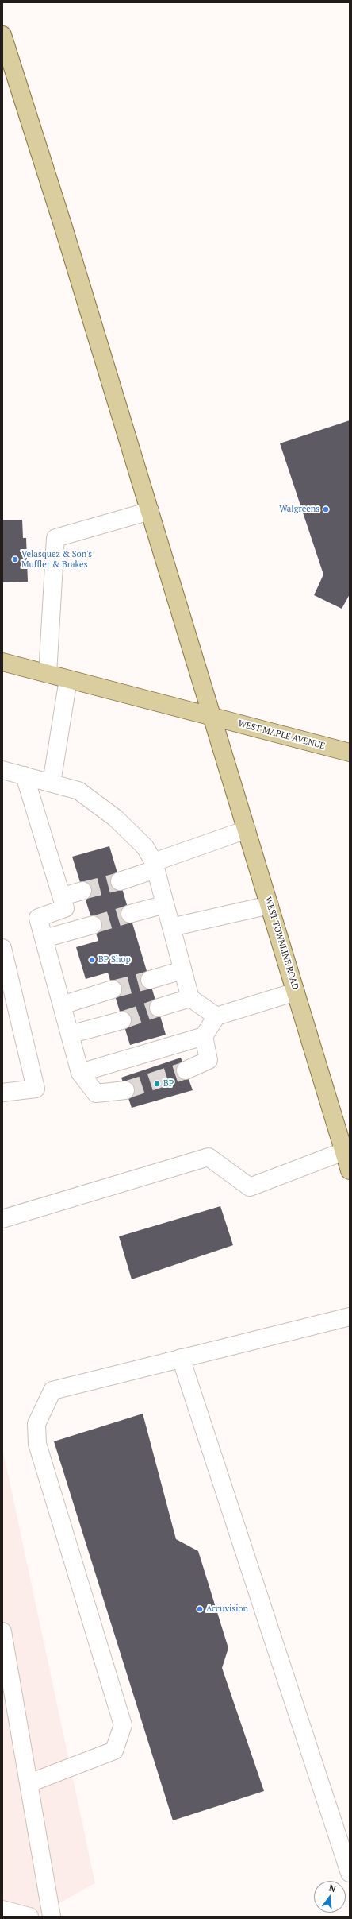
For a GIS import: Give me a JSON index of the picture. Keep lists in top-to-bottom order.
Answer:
{
  "streets": {
    "main road": ["WEST MAPLE AVENUE", "WEST TOWNLINE ROAD"]
  },
  "crossings": [
    ["WEST MAPLE AVENUE", "WEST TOWNLINE ROAD"]
  ],
  "places": [
    "Walgreens",
    "Velasquez & Son's Muffler & Brakes",
    "BP Shop",
    "BP",
    "Accuvision"
  ],
  "north": "top"
}
